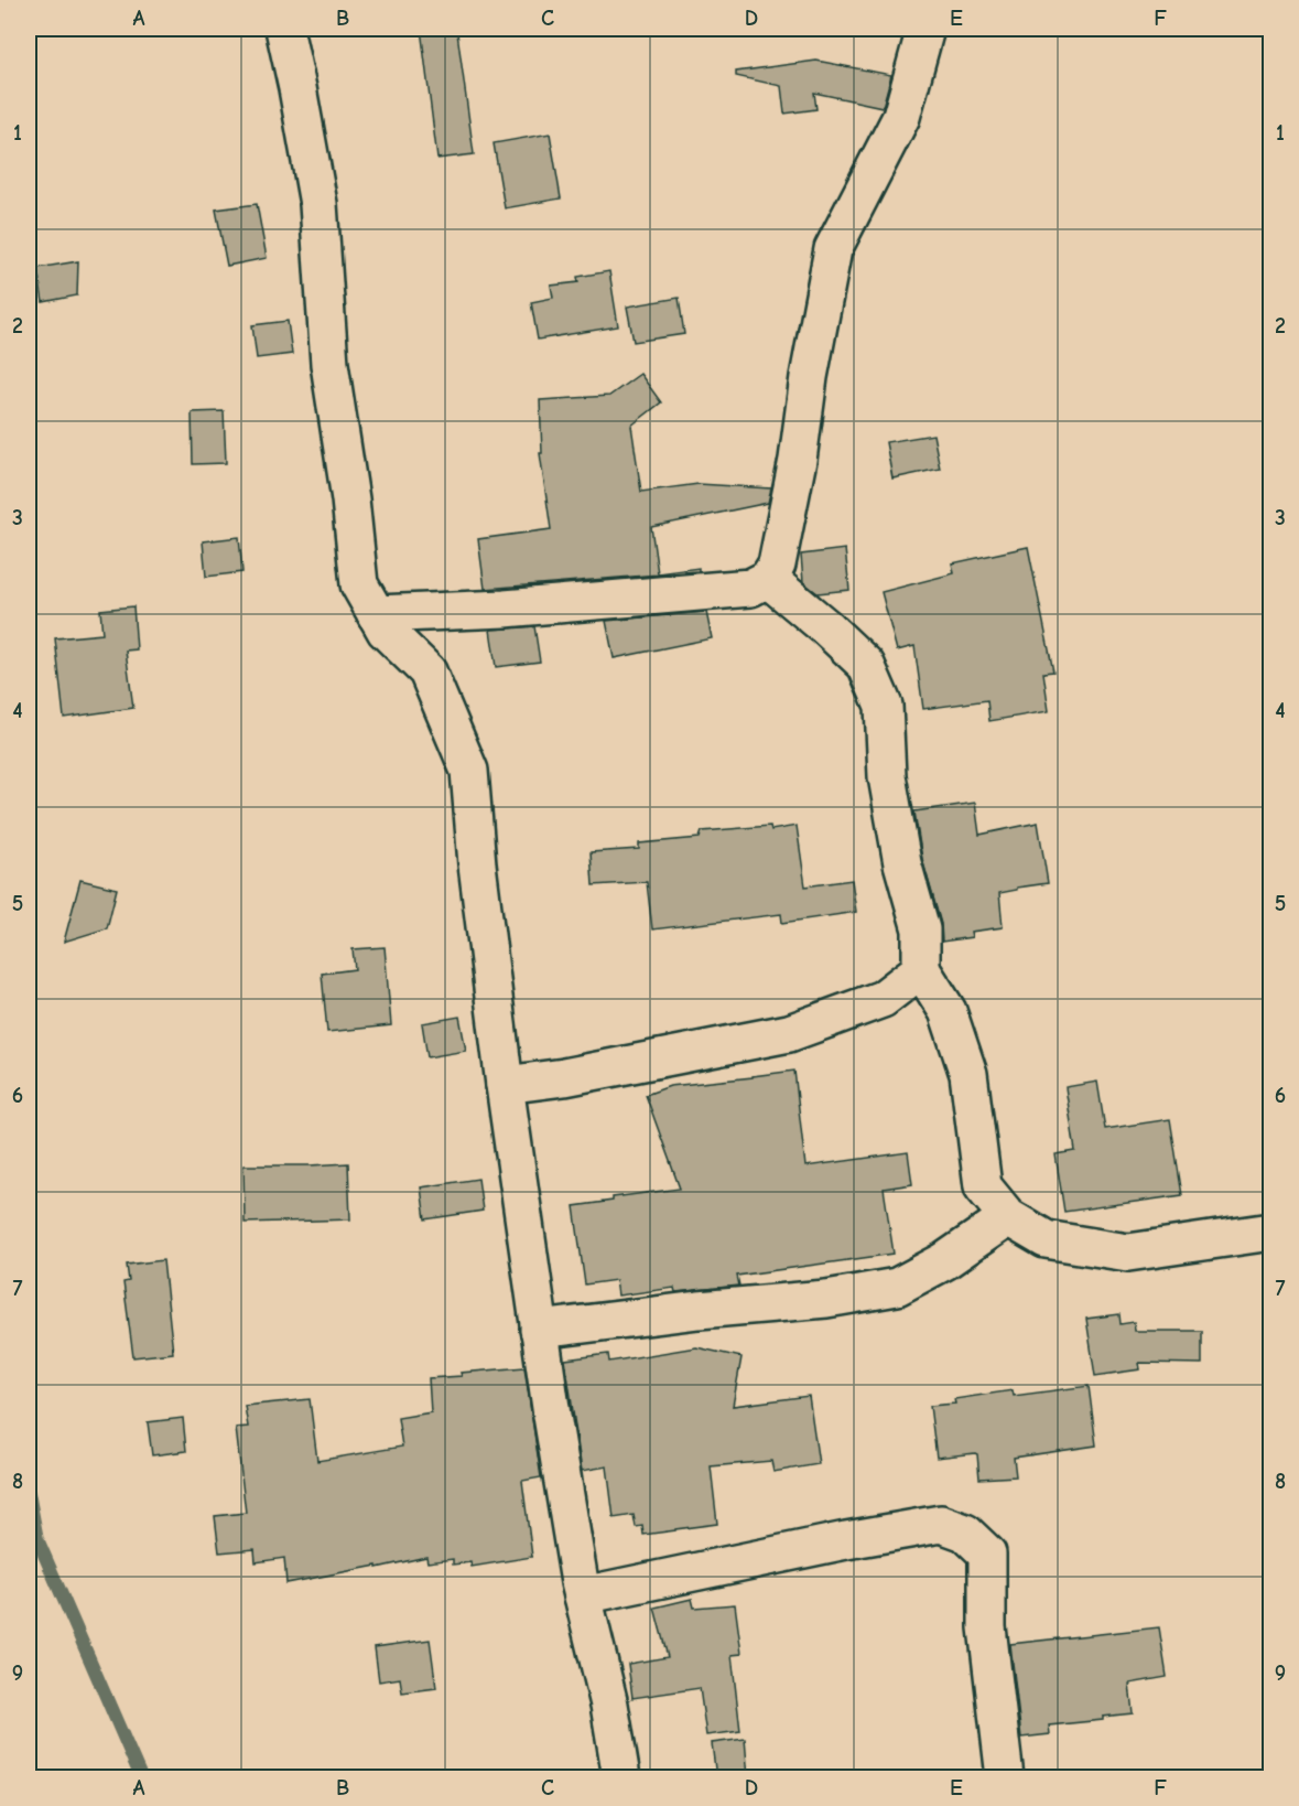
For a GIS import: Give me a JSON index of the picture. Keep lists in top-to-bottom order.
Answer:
{
  "grid": {
    "columns": [
      "A",
      "B",
      "C",
      "D",
      "E",
      "F"
    ],
    "rows": [
      "1",
      "2",
      "3",
      "4",
      "5",
      "6",
      "7",
      "8",
      "9"
    ]
  }
}
